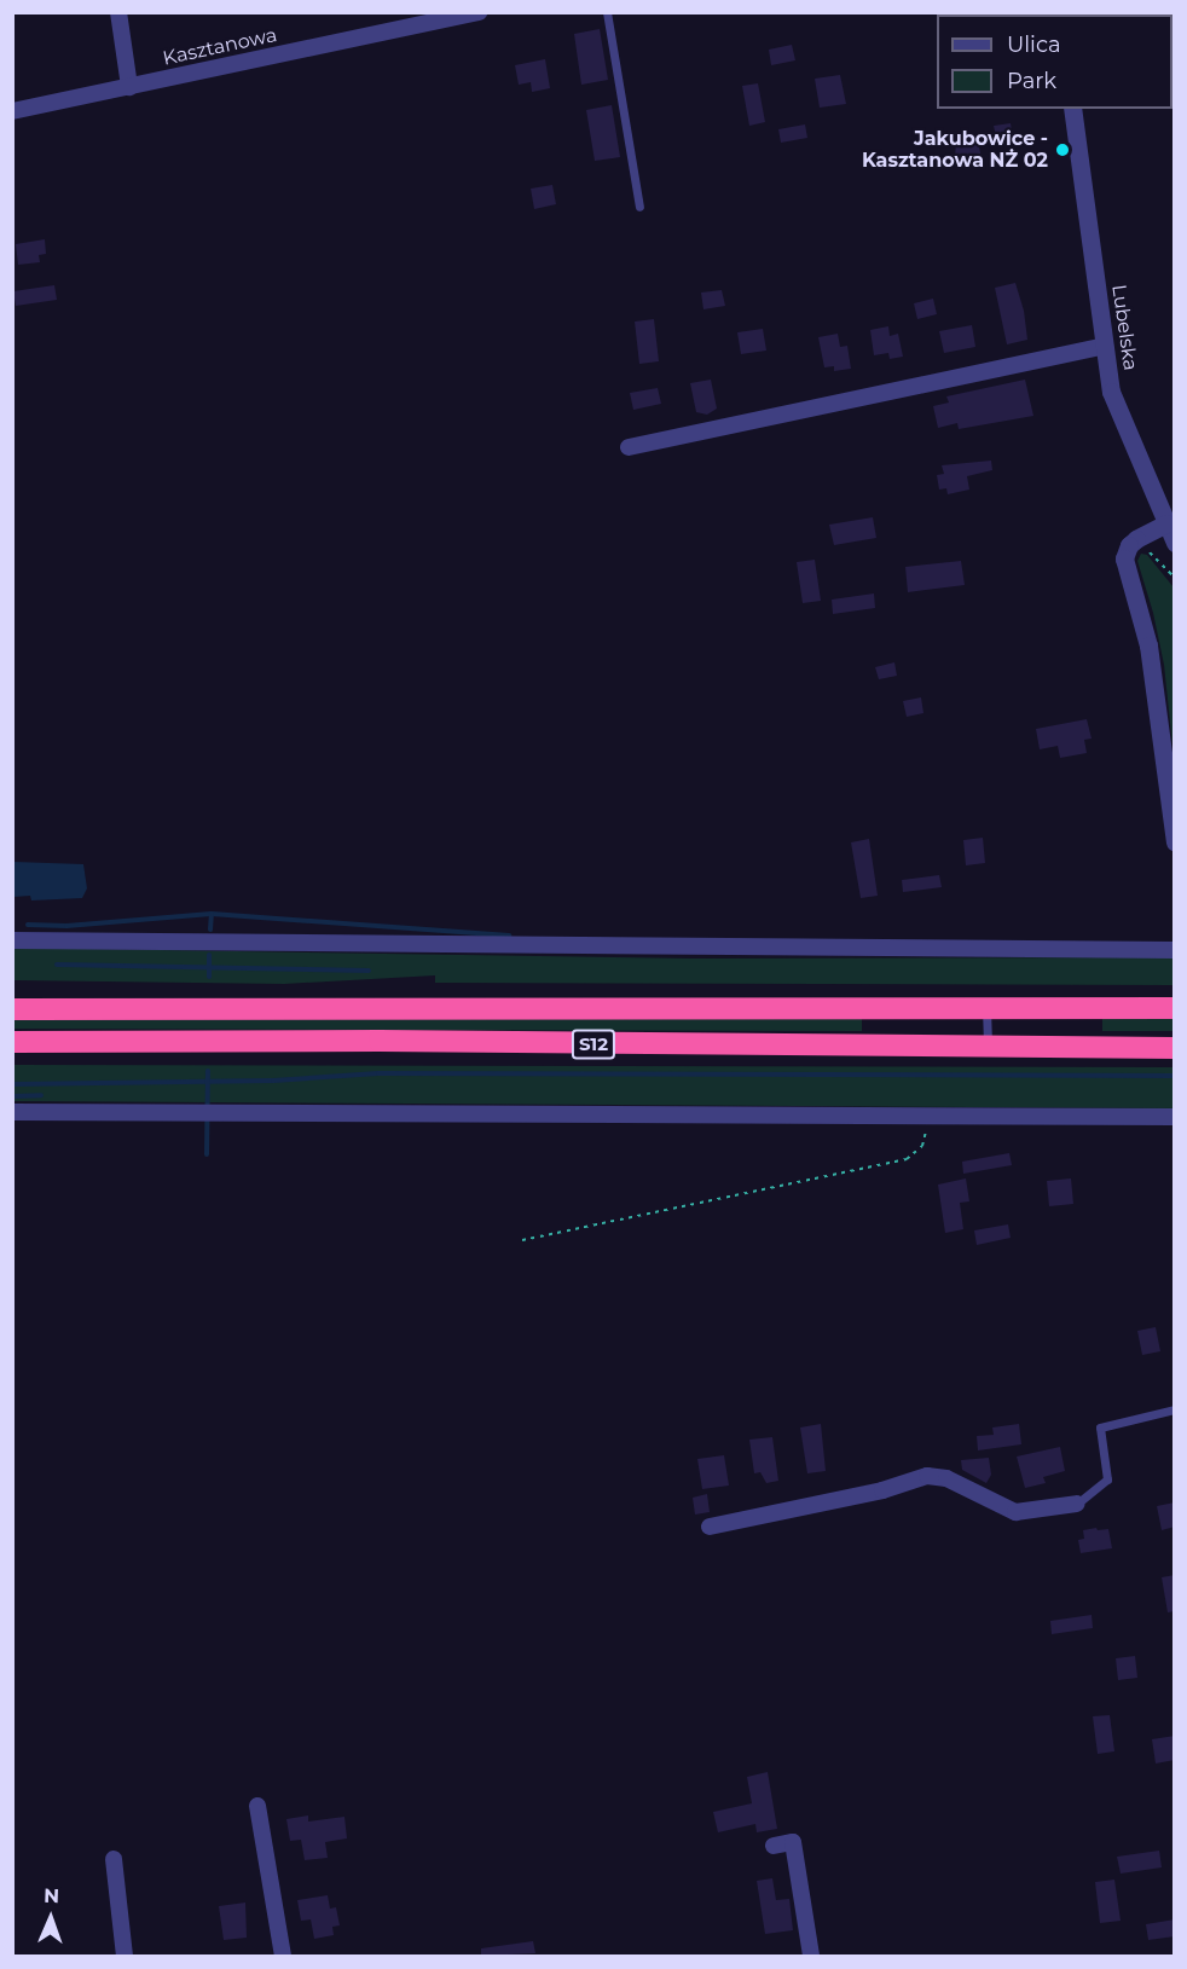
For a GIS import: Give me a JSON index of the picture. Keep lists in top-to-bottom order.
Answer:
{
  "streets": {
    "highway": ["S12"],
    "street": ["Kasztanowa", "Lubelska"]
  },
  "places": ["Jakubowice - Kasztanowa NŻ 02"],
  "legend": ["Ulica", "Park"],
  "north": "top"
}
